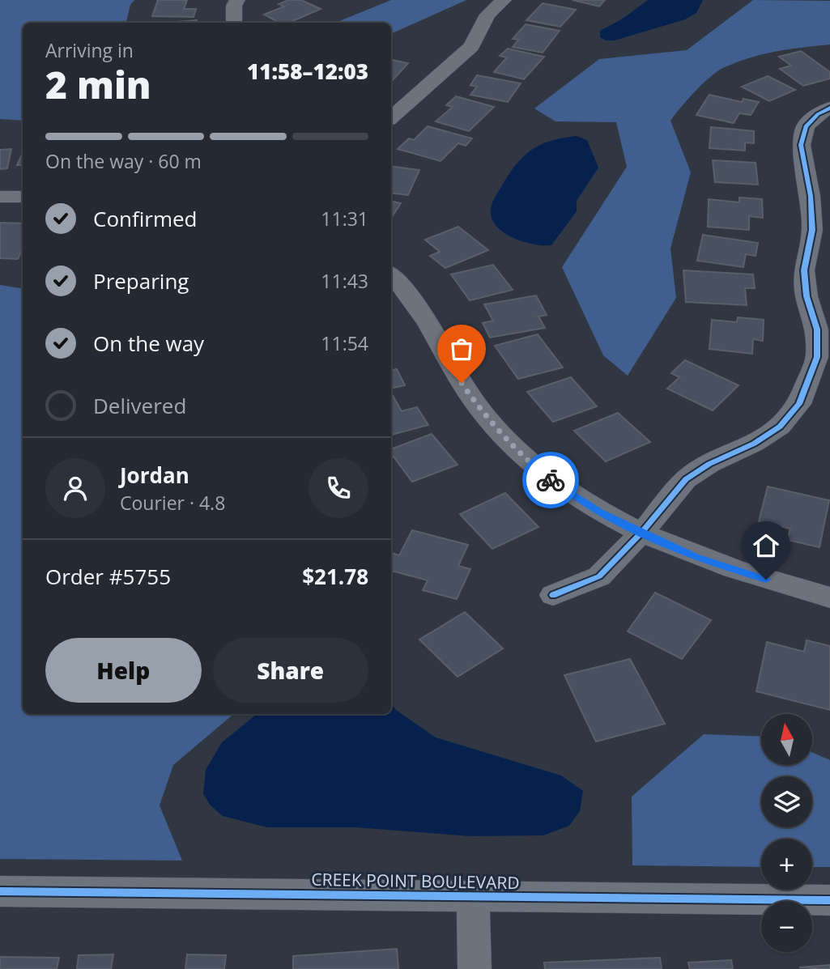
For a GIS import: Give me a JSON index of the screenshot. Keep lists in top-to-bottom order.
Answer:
{
  "streets": {
    "street": ["CREEK POINT BOULEVARD"]
  },
  "north": "top",
  "page": {
    "heading": ["2 min", "Arriving in", "11:58–12:03"],
    "panel": [
      "Jordan",
      "Courier · 4.8",
      "Order #5755",
      "$21.78"
    ],
    "bar": "On the way · 60 m",
    "list": [
      ["Confirmed", "11:31"],
      ["Preparing", "11:43"],
      ["On the way", "11:54"],
      "Delivered"
    ],
    "buttons": ["Help", "Share"],
    "map_buttons": ["+", "−"]
  }
}
